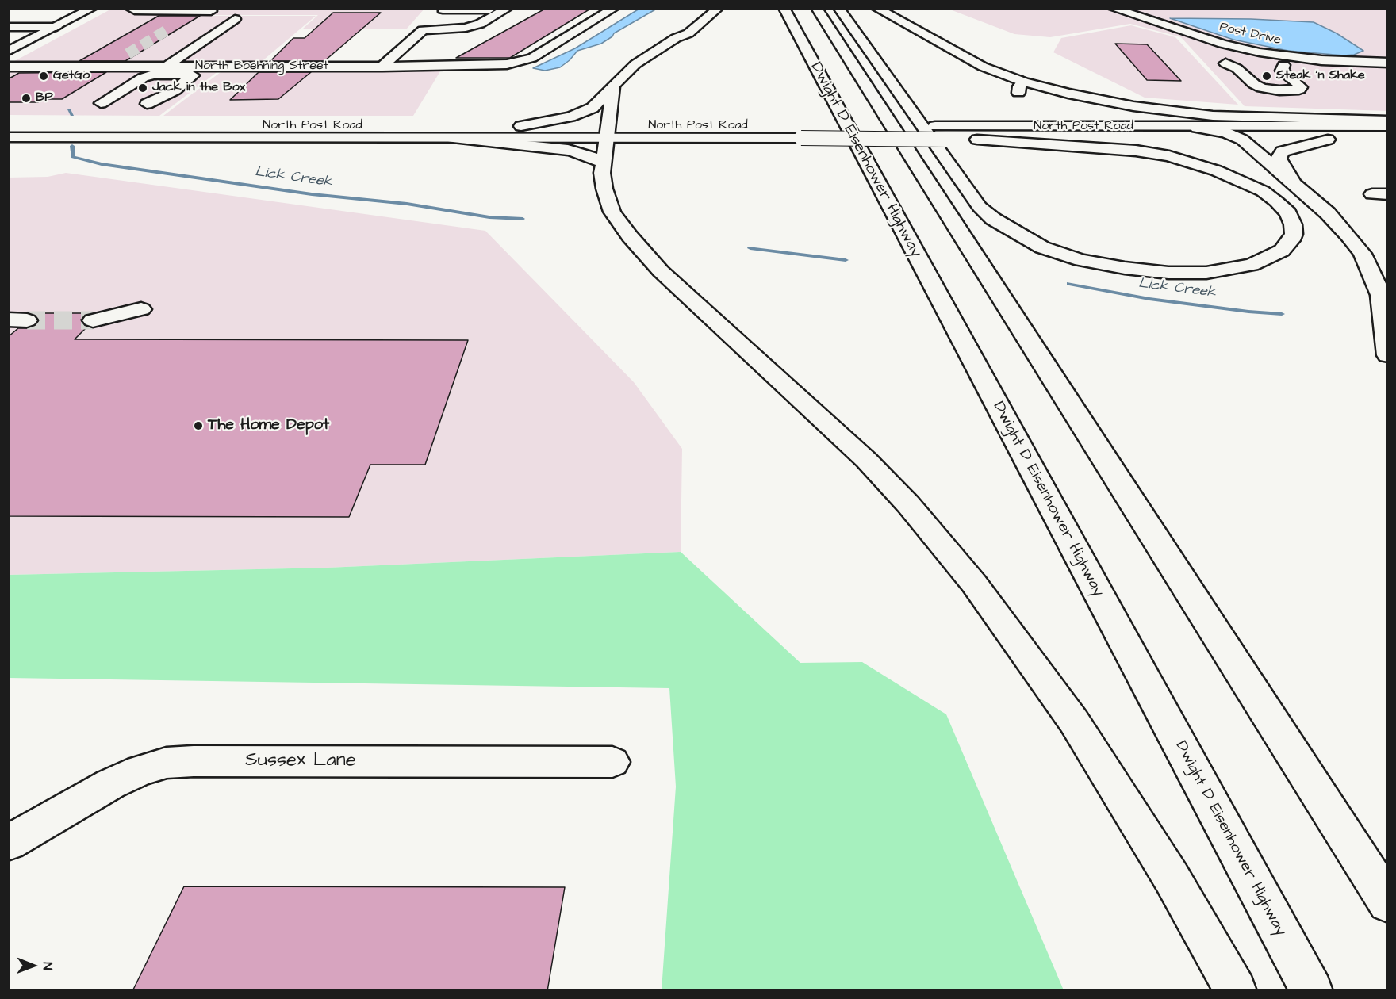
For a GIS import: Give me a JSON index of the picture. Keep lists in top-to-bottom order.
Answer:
{
  "streets": {
    "main road": [
      "Post Drive",
      "North Boehning Street",
      "North Post Road",
      "Dwight D Eisenhower Highway",
      "Sussex Lane"
    ]
  },
  "water": ["Lick Creek"],
  "places": [
    "GetGo",
    "Steak 'n Shake",
    "Jack in the Box",
    "BP",
    "The Home Depot"
  ],
  "north": "right"
}
